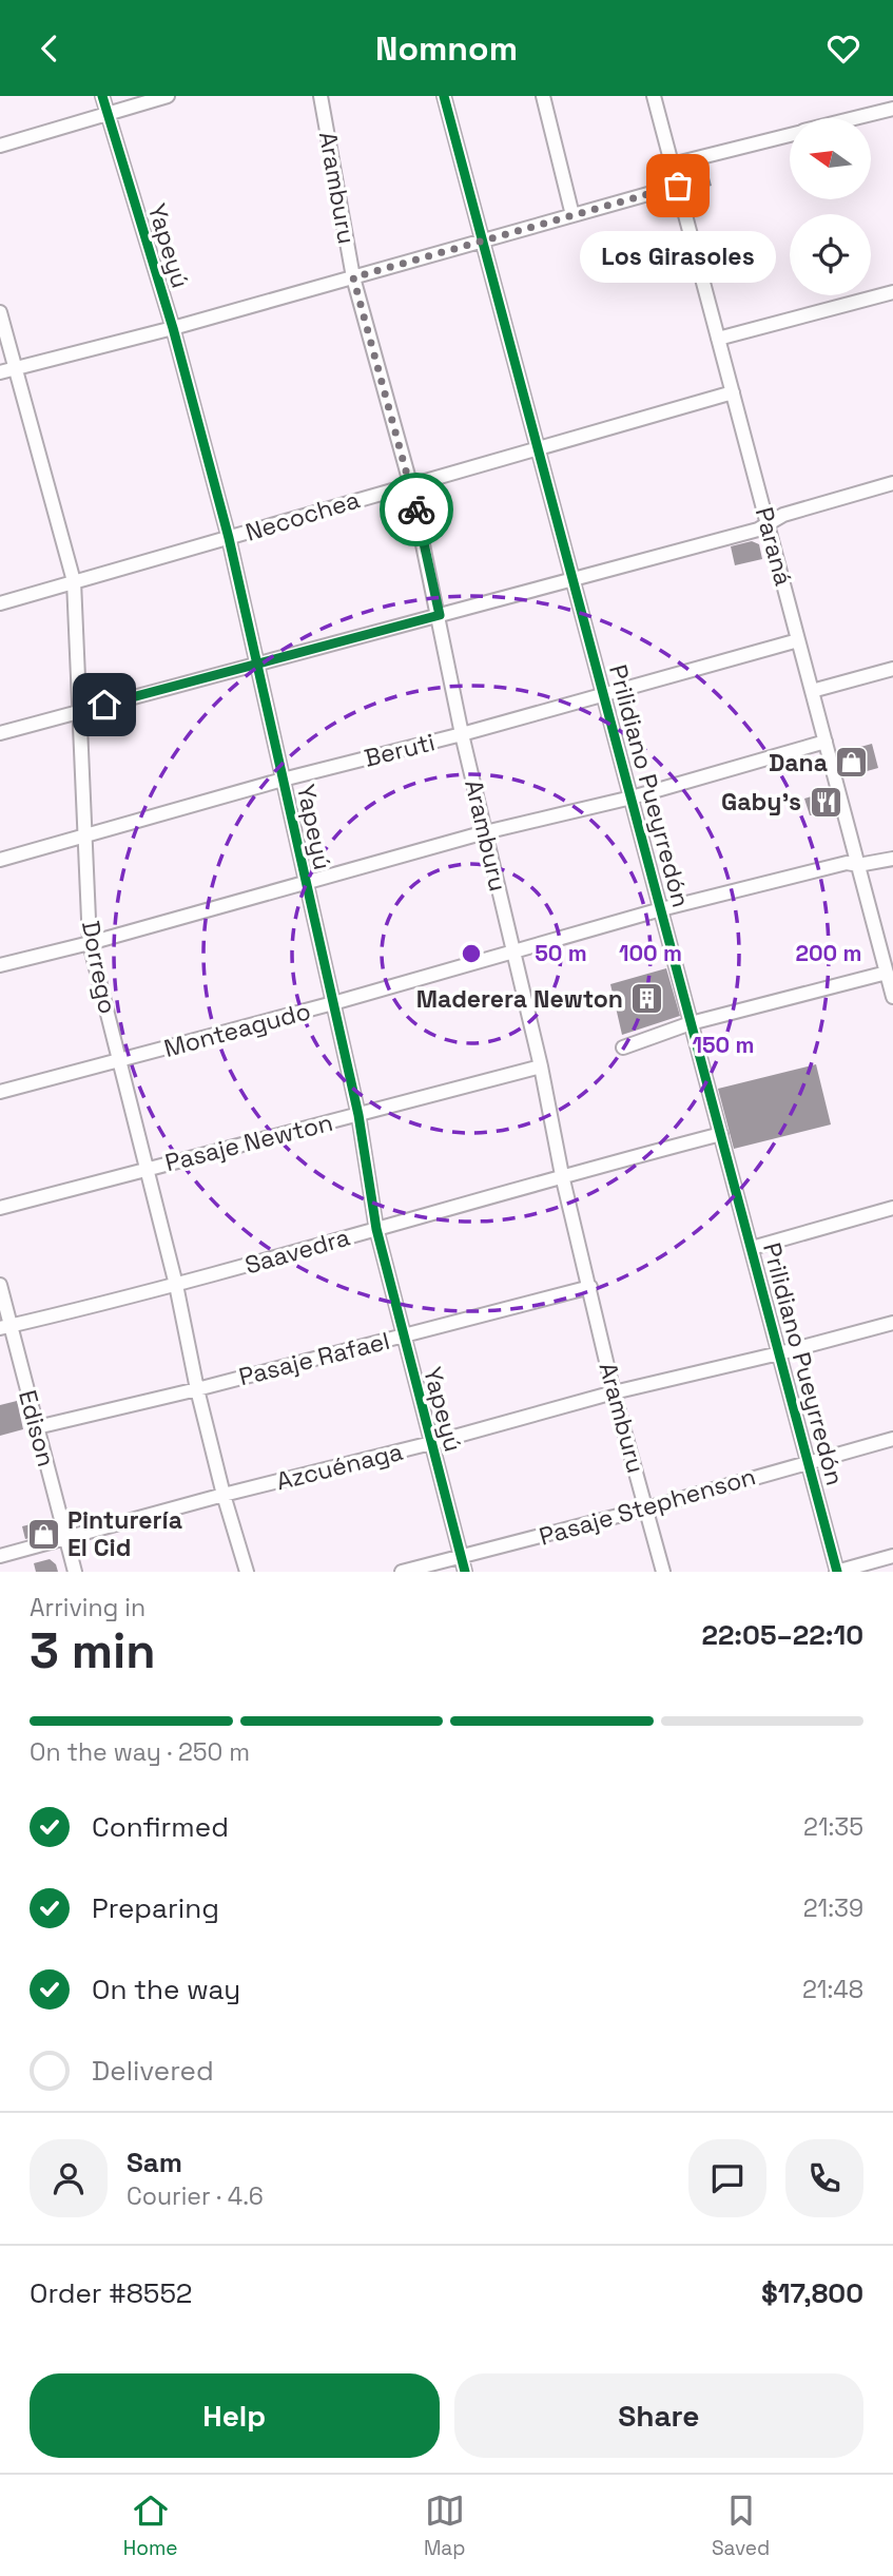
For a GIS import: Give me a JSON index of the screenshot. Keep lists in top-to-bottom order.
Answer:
{
  "streets": {
    "street": [
      "Aramburu",
      "Yapeyú",
      "Necochea",
      "Paraná",
      "Beruti",
      "Prilidiano Pueyrredón",
      "Dorrego",
      "Monteagudo",
      "Pasaje Newton",
      "Saavedra",
      "Pasaje Rafael",
      "Edison",
      "Azcuénaga",
      "Pasaje Stephenson"
    ]
  },
  "crossings": [
    ["Aramburu", "Necochea"],
    ["Aramburu", "Beruti"],
    ["Aramburu", "Monteagudo"],
    ["Aramburu", "Pasaje Newton"],
    ["Aramburu", "Saavedra"],
    ["Aramburu", "Pasaje Rafael"],
    ["Aramburu", "Azcuénaga"],
    ["Aramburu", "Pasaje Stephenson"],
    ["Yapeyú", "Necochea"],
    ["Yapeyú", "Beruti"],
    ["Yapeyú", "Monteagudo"],
    ["Yapeyú", "Pasaje Newton"],
    ["Yapeyú", "Saavedra"],
    ["Yapeyú", "Pasaje Rafael"],
    ["Yapeyú", "Azcuénaga"],
    ["Yapeyú", "Pasaje Stephenson"],
    ["Necochea", "Paraná"],
    ["Necochea", "Prilidiano Pueyrredón"],
    ["Necochea", "Dorrego"],
    ["Paraná", "Beruti"],
    ["Paraná", "Monteagudo"],
    ["Beruti", "Prilidiano Pueyrredón"],
    ["Beruti", "Dorrego"],
    ["Prilidiano Pueyrredón", "Monteagudo"],
    ["Prilidiano Pueyrredón", "Saavedra"],
    ["Prilidiano Pueyrredón", "Azcuénaga"],
    ["Prilidiano Pueyrredón", "Pasaje Stephenson"],
    ["Dorrego", "Monteagudo"],
    ["Dorrego", "Pasaje Newton"],
    ["Dorrego", "Saavedra"],
    ["Dorrego", "Pasaje Rafael"],
    ["Dorrego", "Azcuénaga"],
    ["Saavedra", "Edison"],
    ["Pasaje Rafael", "Edison"],
    ["Edison", "Azcuénaga"]
  ],
  "places": {
    "other": ["Los Girasoles"],
    "shop": ["Dana", "Pinturería El Cid"],
    "restaurant": ["Gaby's"],
    "building": ["Maderera Newton"]
  },
  "north": "left",
  "page": {
    "header": "Nomnom",
    "bubble": "Los Girasoles",
    "heading": ["3 min", "Arriving in", "22:05–22:10"],
    "panel": [
      "Sam",
      "Courier · 4.6",
      "Order #8552",
      "$17,800"
    ],
    "bar": "On the way · 250 m",
    "list": [
      ["Confirmed", "21:35"],
      ["Preparing", "21:39"],
      ["On the way", "21:48"],
      "Delivered"
    ],
    "buttons": ["Help", "Share"],
    "tabs": ["Home", "Map", "Saved"]
  },
  "rings": [
    "50 m",
    "100 m",
    "200 m",
    "150 m"
  ]
}
